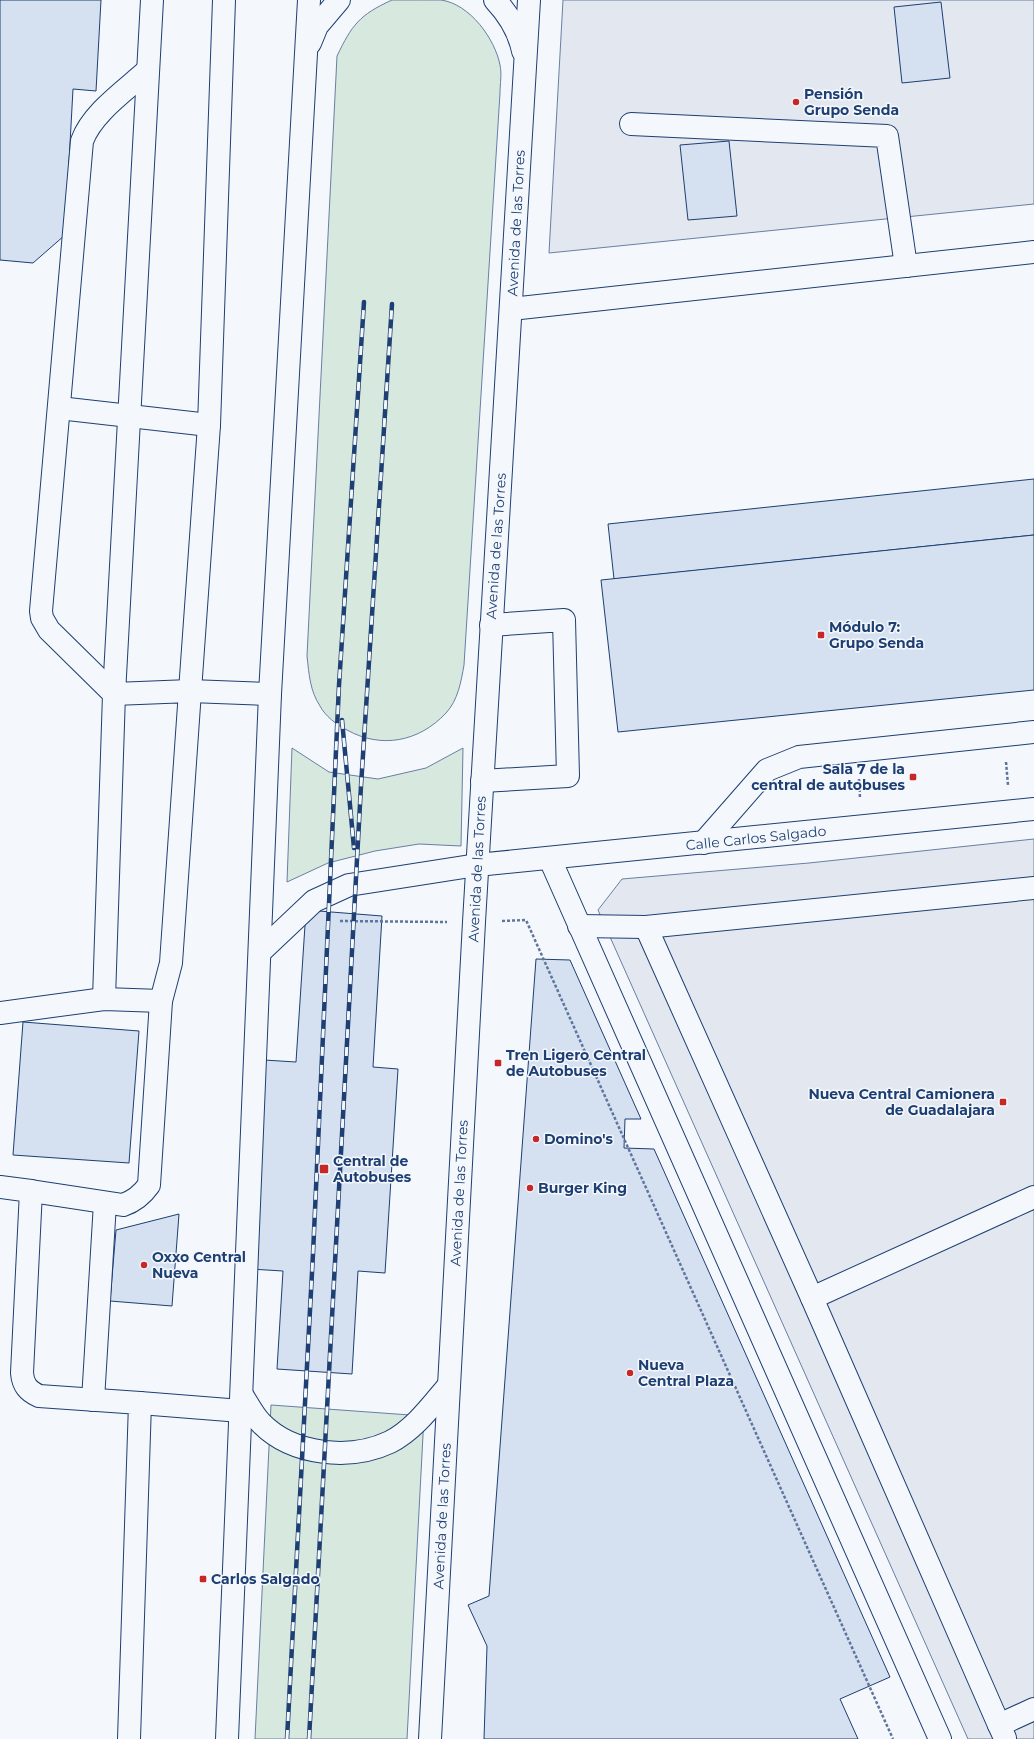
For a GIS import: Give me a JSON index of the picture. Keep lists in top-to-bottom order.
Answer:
{
  "streets": {
    "street": ["Avenida de las Torres", "Calle Carlos Salgado"]
  },
  "crossings": [
    ["Avenida de las Torres", "Calle Carlos Salgado"]
  ],
  "places": {
    "other": [
      "Pensión Grupo Senda",
      "Domino's",
      "Burger King",
      "Oxxo Central Nueva",
      "Nueva Central Plaza"
    ],
    "transit": [
      "Módulo 7: Grupo Senda",
      "Sala 7 de la central de autobuses",
      "Tren Ligero Central de Autobuses",
      "Nueva Central Camionera de Guadalajara",
      "Central de Autobuses",
      "Carlos Salgado"
    ]
  }
}
